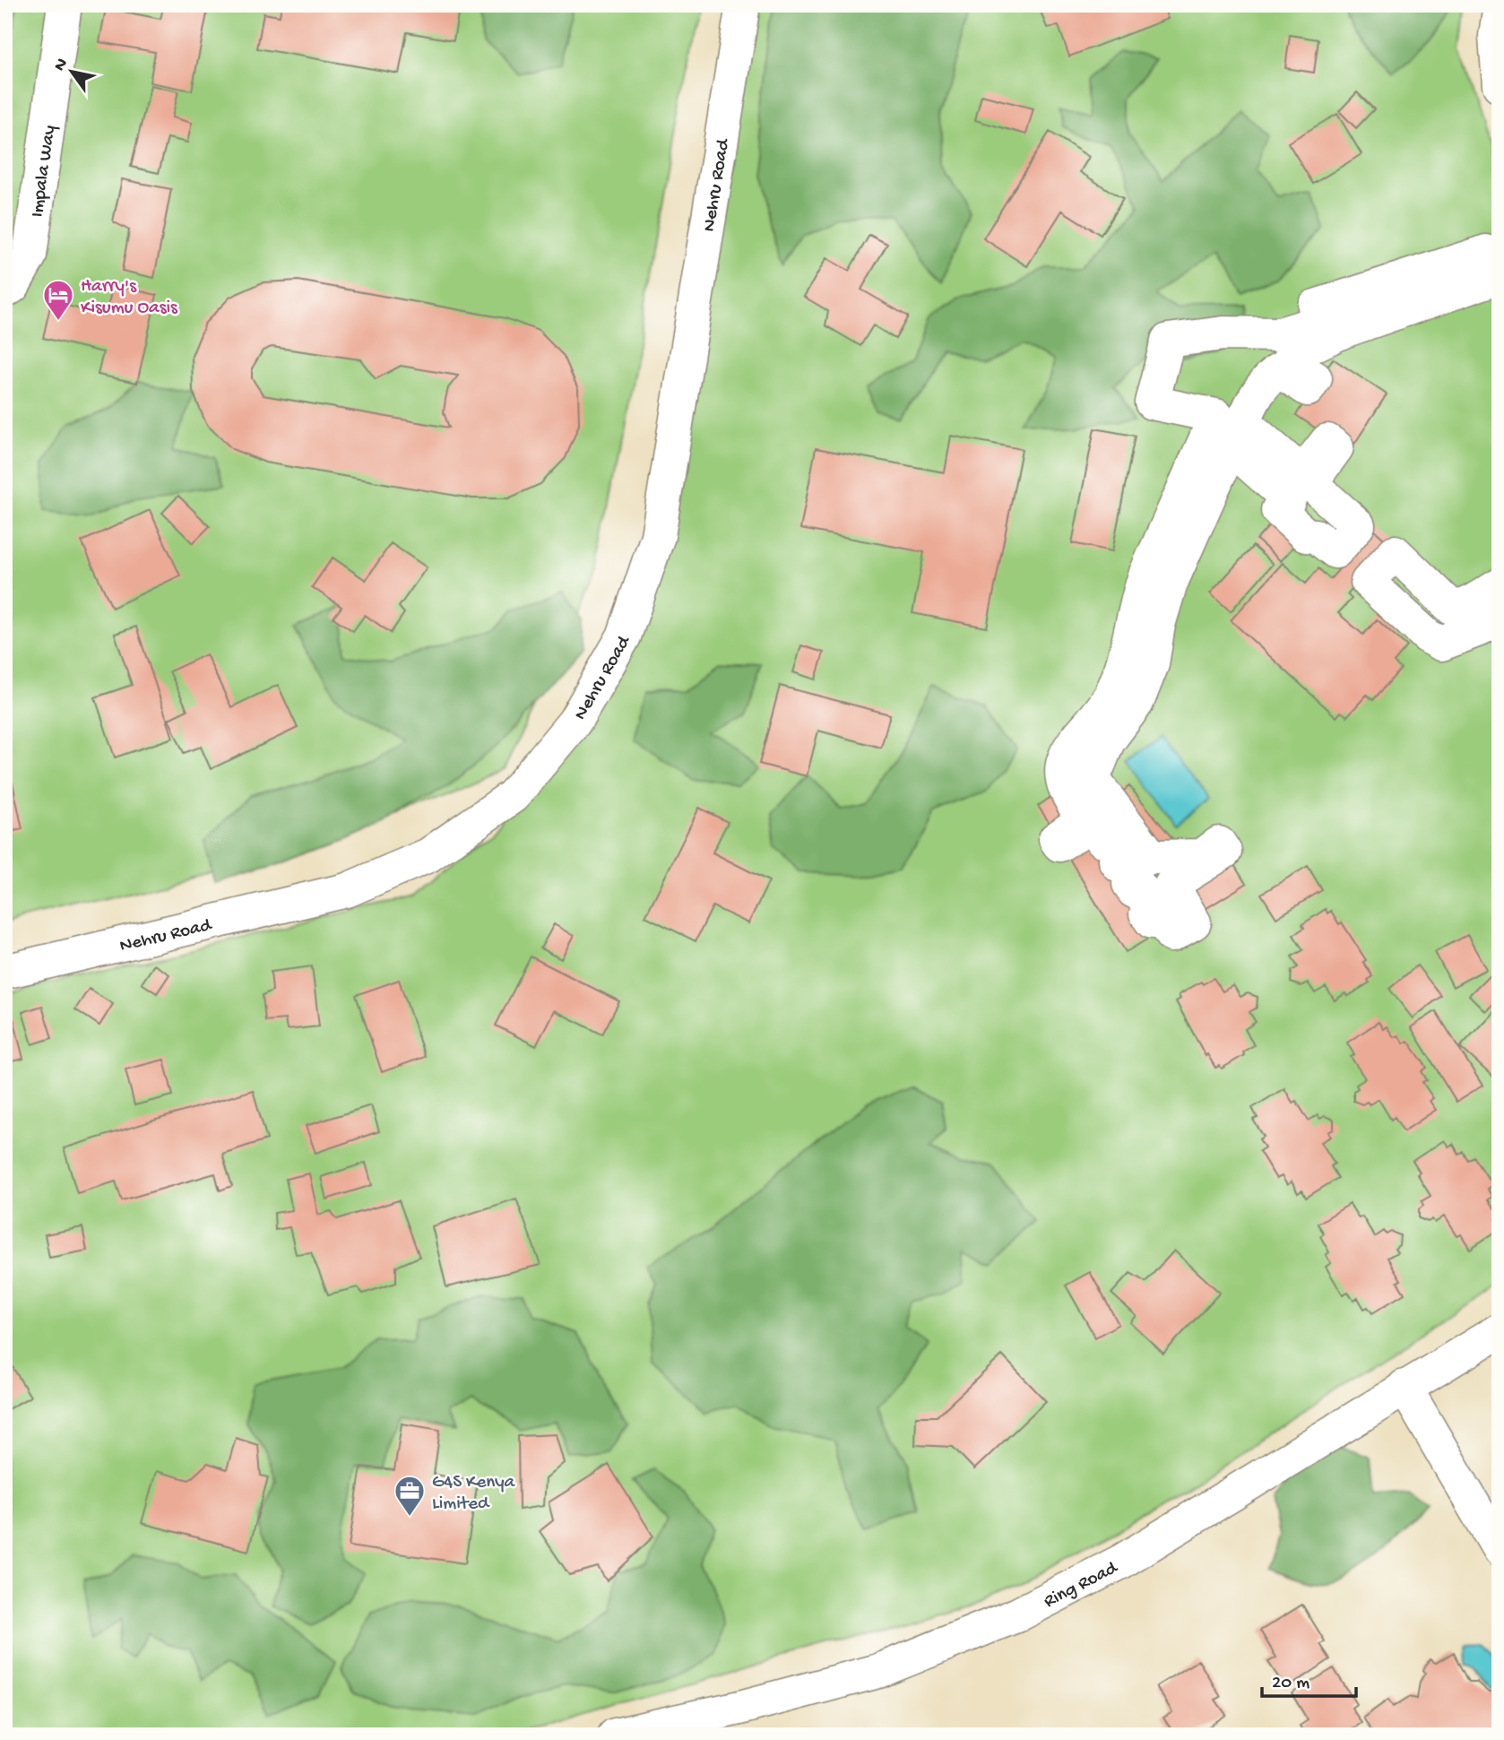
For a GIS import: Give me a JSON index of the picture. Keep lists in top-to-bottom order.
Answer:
{
  "streets": {
    "street": ["Impala Way", "Nehru Road", "Ring Road"]
  },
  "places": {
    "hotel": ["Harry's Kisumu Oasis"],
    "office": ["G4S Kenya Limited"]
  },
  "scale_bar": "20 m",
  "north": "top left"
}
